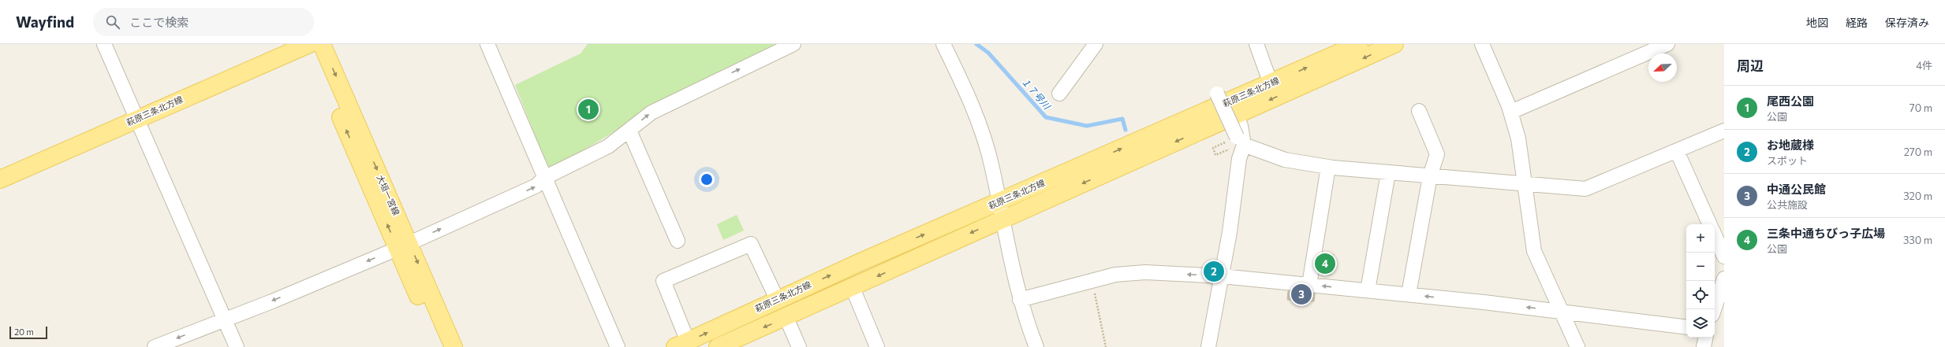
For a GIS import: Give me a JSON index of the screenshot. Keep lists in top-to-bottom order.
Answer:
{
  "streets": {
    "main road": ["萩原三条北方線", "大垣一宮線"]
  },
  "crossings": [
    ["萩原三条北方線", "大垣一宮線"]
  ],
  "water": ["１７号川"],
  "scale_bar": "20 m",
  "north": "bottom left",
  "page": {
    "header": "Wayfind",
    "search": "ここで検索",
    "nav": ["地図", "経路", "保存済み"],
    "heading": ["周辺", "4件"],
    "list": [
      {
        "mark": "1",
        "name": "尾西公園",
        "note": "公園",
        "value": "70 m"
      },
      {
        "mark": "2",
        "name": "お地蔵様",
        "note": "スポット",
        "value": "270 m"
      },
      {
        "mark": "3",
        "name": "中通公民館",
        "note": "公共施設",
        "value": "320 m"
      },
      {
        "mark": "4",
        "name": "三条中通ちびっ子広場",
        "note": "公園",
        "value": "330 m"
      }
    ],
    "pins": [
      "1",
      "4",
      "2",
      "3"
    ],
    "map_buttons": ["+", "−"],
    "scale": "20 m"
  }
}
